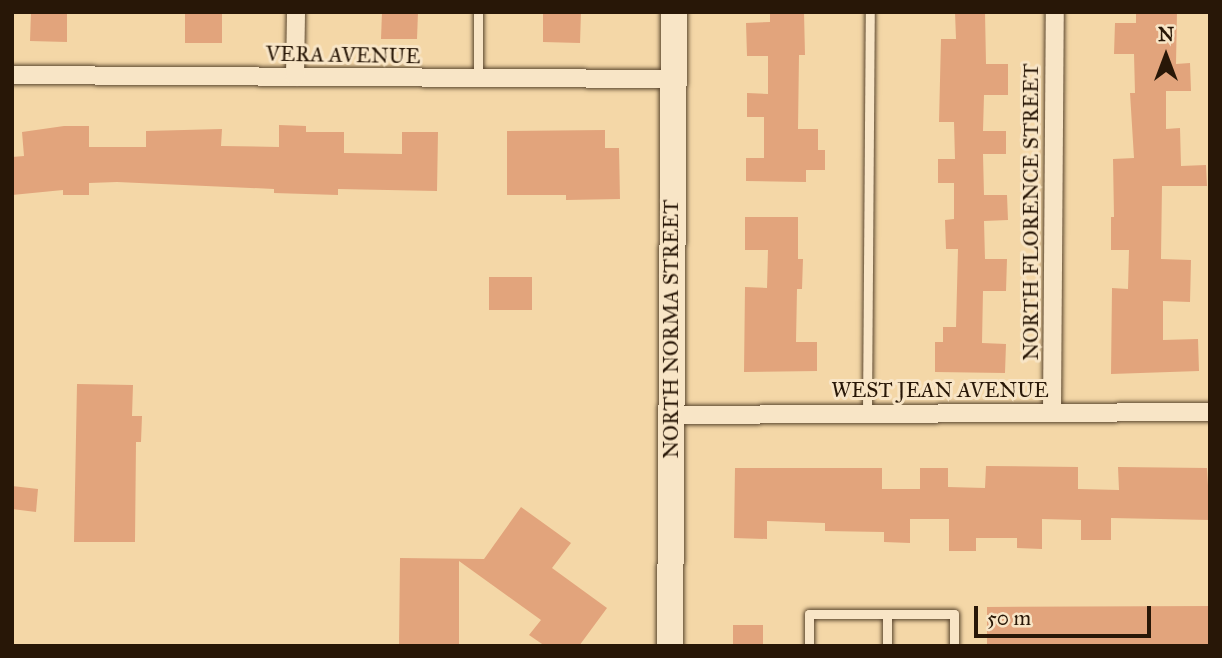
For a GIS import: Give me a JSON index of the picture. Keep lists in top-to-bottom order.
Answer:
{
  "streets": {
    "main road": ["NORTH NORMA STREET"],
    "street": ["VERA AVENUE", "NORTH FLORENCE STREET", "WEST JEAN AVENUE"]
  },
  "crossings": [
    ["VERA AVENUE", "NORTH NORMA STREET"],
    ["NORTH FLORENCE STREET", "WEST JEAN AVENUE"],
    ["NORTH NORMA STREET", "WEST JEAN AVENUE"]
  ],
  "scale_bar": "50 m",
  "north": "top"
}
